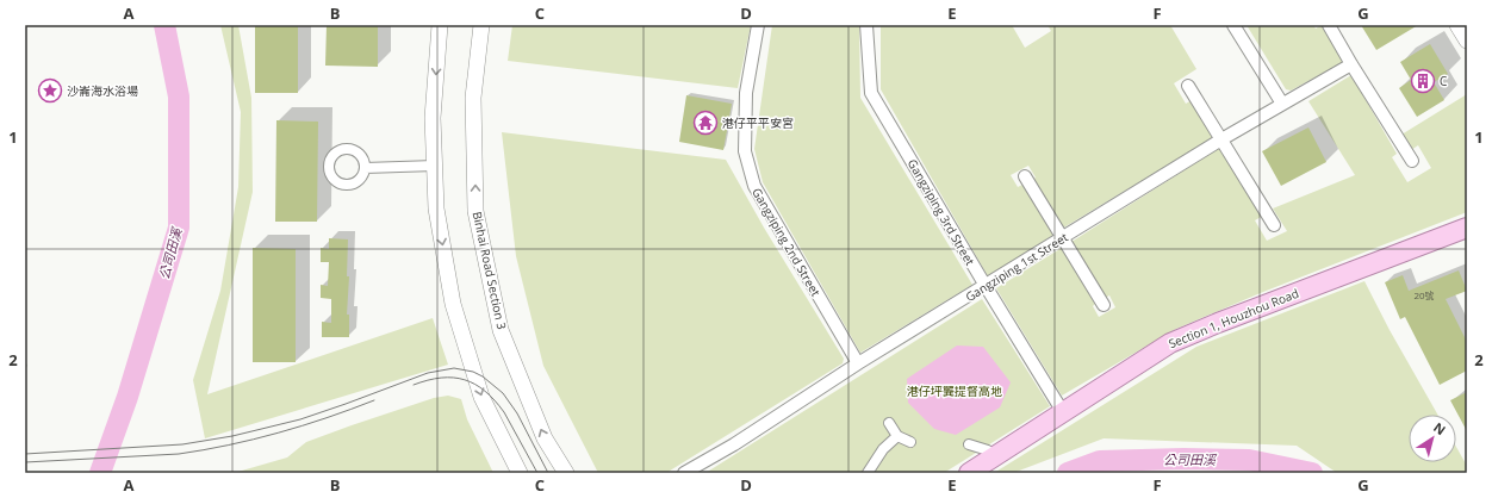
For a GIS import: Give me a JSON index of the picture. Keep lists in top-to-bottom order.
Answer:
{
  "streets": {
    "main road": ["Section 1, Houzhou Road"],
    "street": [
      "Gangziping 3rd Street",
      "Gangziping 2nd Street",
      "Gangziping 1st Street",
      "Binhai Road Section 3"
    ]
  },
  "crossings": [
    ["Gangziping 3rd Street", "Gangziping 1st Street"],
    ["Gangziping 3rd Street", "Section 1, Houzhou Road"],
    ["Gangziping 2nd Street", "Gangziping 1st Street"]
  ],
  "water": ["公司田溪"],
  "parks": ["港仔坪龔提督高地"],
  "places": {
    "building": ["C"],
    "place": ["沙崙海水浴場"],
    "temple": ["港仔平平安宮"]
  },
  "house_numbers": ["20號"],
  "north": "top right",
  "grid": {
    "columns": [
      "A",
      "B",
      "C",
      "D",
      "E",
      "F",
      "G"
    ],
    "rows": ["1", "2"]
  }
}
